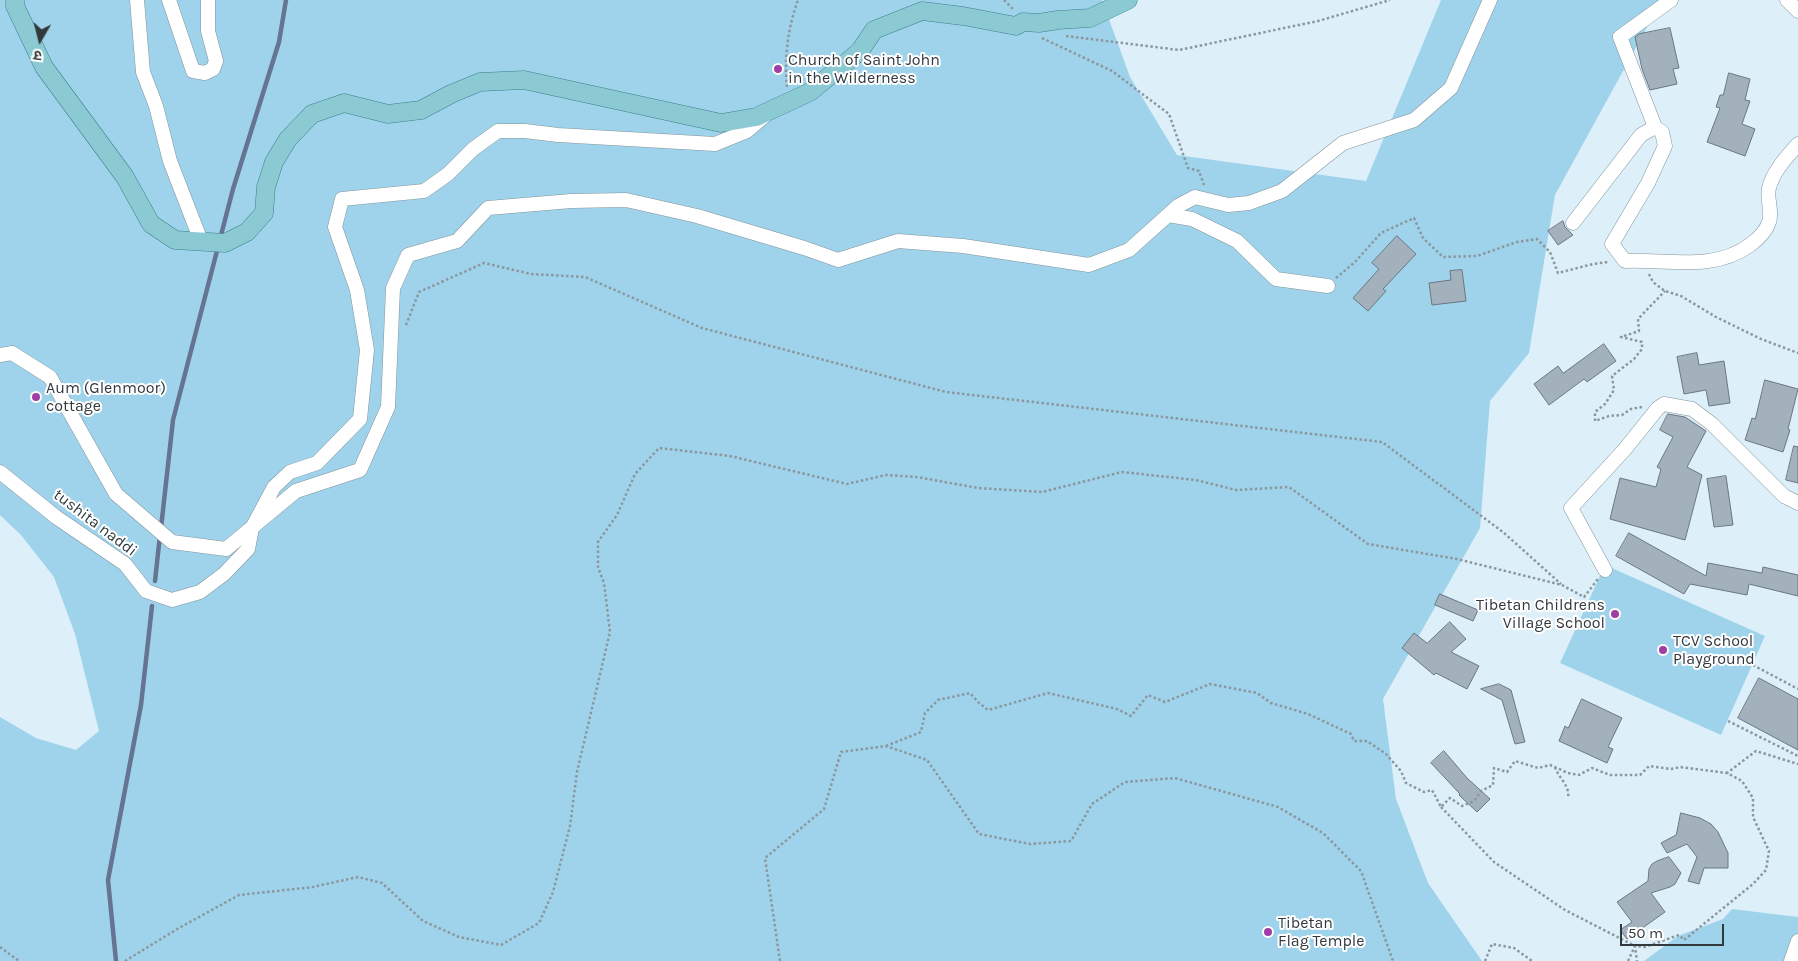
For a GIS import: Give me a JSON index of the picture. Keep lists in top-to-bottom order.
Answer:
{
  "streets": {
    "street": ["tushita naddi"]
  },
  "places": [
    "Church of Saint John in the Wilderness",
    "Aum (Glenmoor) cottage",
    "Tibetan Childrens Village School",
    "TCV School Playground",
    "Tibetan Flag Temple"
  ],
  "scale_bar": "50 m",
  "north": "bottom"
}
